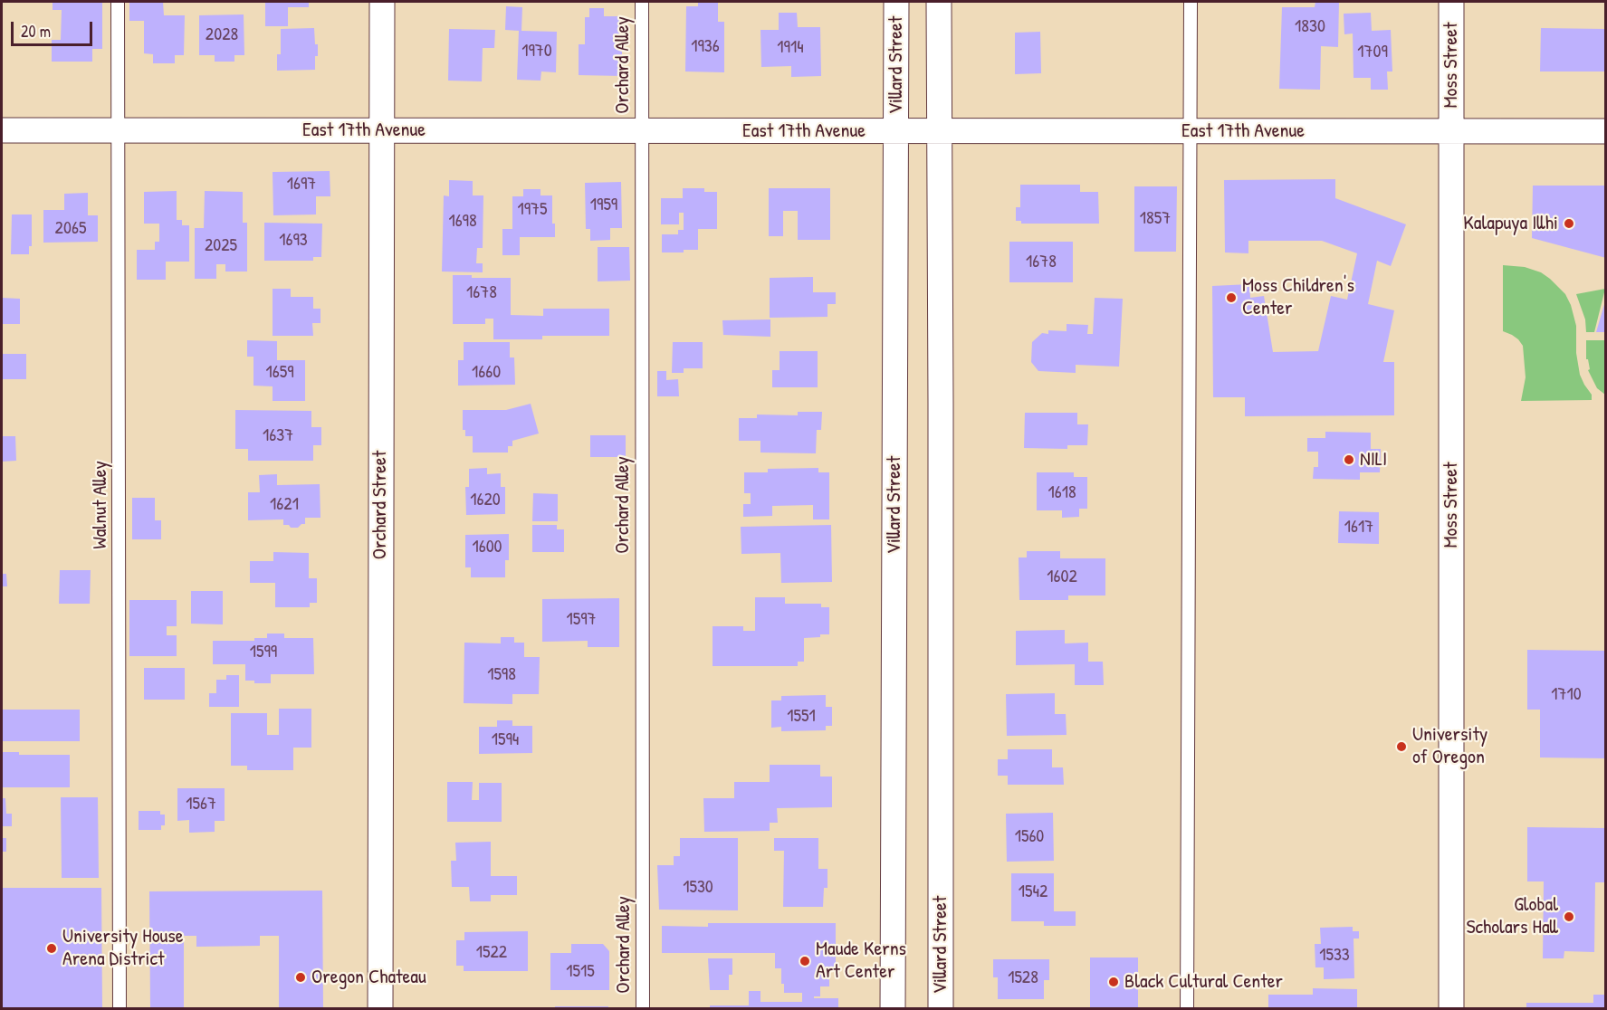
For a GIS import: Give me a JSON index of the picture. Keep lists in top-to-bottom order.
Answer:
{
  "streets": {
    "street": [
      "Villard Street",
      "Moss Street",
      "East 17th Avenue",
      "Orchard Street"
    ],
    "lane": ["Orchard Alley", "Walnut Alley"]
  },
  "crossings": [
    ["Orchard Alley", "East 17th Avenue"],
    ["Villard Street", "East 17th Avenue"],
    ["Moss Street", "East 17th Avenue"],
    ["East 17th Avenue", "Walnut Alley"],
    ["East 17th Avenue", "Orchard Street"]
  ],
  "places": [
    "Kalapuya Illhi",
    "Moss Children's Center",
    "NILI",
    "University of Oregon",
    "Global Scholars Hall",
    "University House Arena District",
    "Maude Kerns Art Center",
    "Oregon Chateau",
    "Black Cultural Center"
  ],
  "house_numbers": [
    "1830",
    "2028",
    "1936",
    "1914",
    "1970",
    "1709",
    "1697",
    "1959",
    "1975",
    "1857",
    "1698",
    "2065",
    "1693",
    "2025",
    "1678",
    "1678",
    "1659",
    "1660",
    "1637",
    "1618",
    "1620",
    "1621",
    "1617",
    "1600",
    "1602",
    "1597",
    "1599",
    "1598",
    "1710",
    "1551",
    "1594",
    "1567",
    "1560",
    "1530",
    "1542",
    "1522",
    "1533",
    "1515",
    "1528"
  ],
  "scale_bar": "20 m"
}
